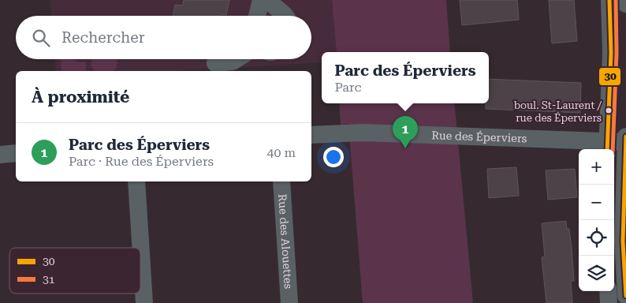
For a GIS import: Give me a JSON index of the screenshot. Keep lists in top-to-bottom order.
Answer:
{
  "streets": {
    "street": ["Rue des Éperviers", "Rue des Alouettes"]
  },
  "places": ["boul. St-Laurent / rue des Éperviers"],
  "lines": ["transit line 30", "transit line 31"],
  "legend": ["30", "31"],
  "page": {
    "search": "Rechercher",
    "popup": ["Parc des Éperviers", "Parc"],
    "heading": "À proximité",
    "pins": "1",
    "list": [
      {
        "mark": "1",
        "name": "Parc des Éperviers",
        "note": "Parc · Rue des Éperviers",
        "value": "40 m"
      }
    ],
    "map_buttons": ["+", "−"]
  }
}
